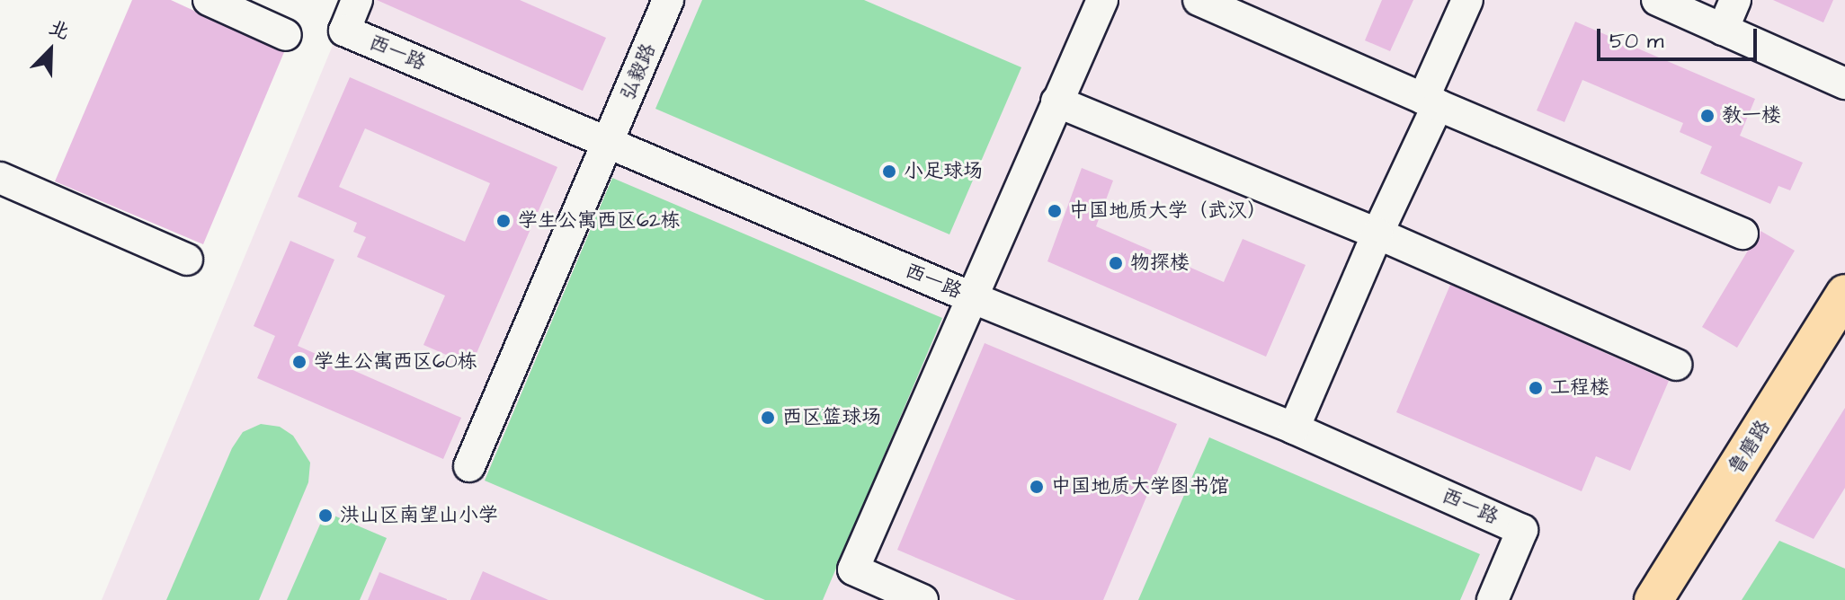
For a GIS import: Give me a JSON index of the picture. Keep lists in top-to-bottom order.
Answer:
{
  "streets": {
    "main road": ["鲁磨路"],
    "street": ["西一路", "弘毅路"]
  },
  "crossings": [
    ["西一路", "弘毅路"]
  ],
  "places": [
    "教一楼",
    "小足球场",
    "中国地质大学（武汉）",
    "学生公寓西区62栋",
    "物探楼",
    "学生公寓西区60栋",
    "工程楼",
    "西区篮球场",
    "中国地质大学图书馆",
    "洪山区南望山小学"
  ],
  "scale_bar": "50 m",
  "north": "top right"
}
